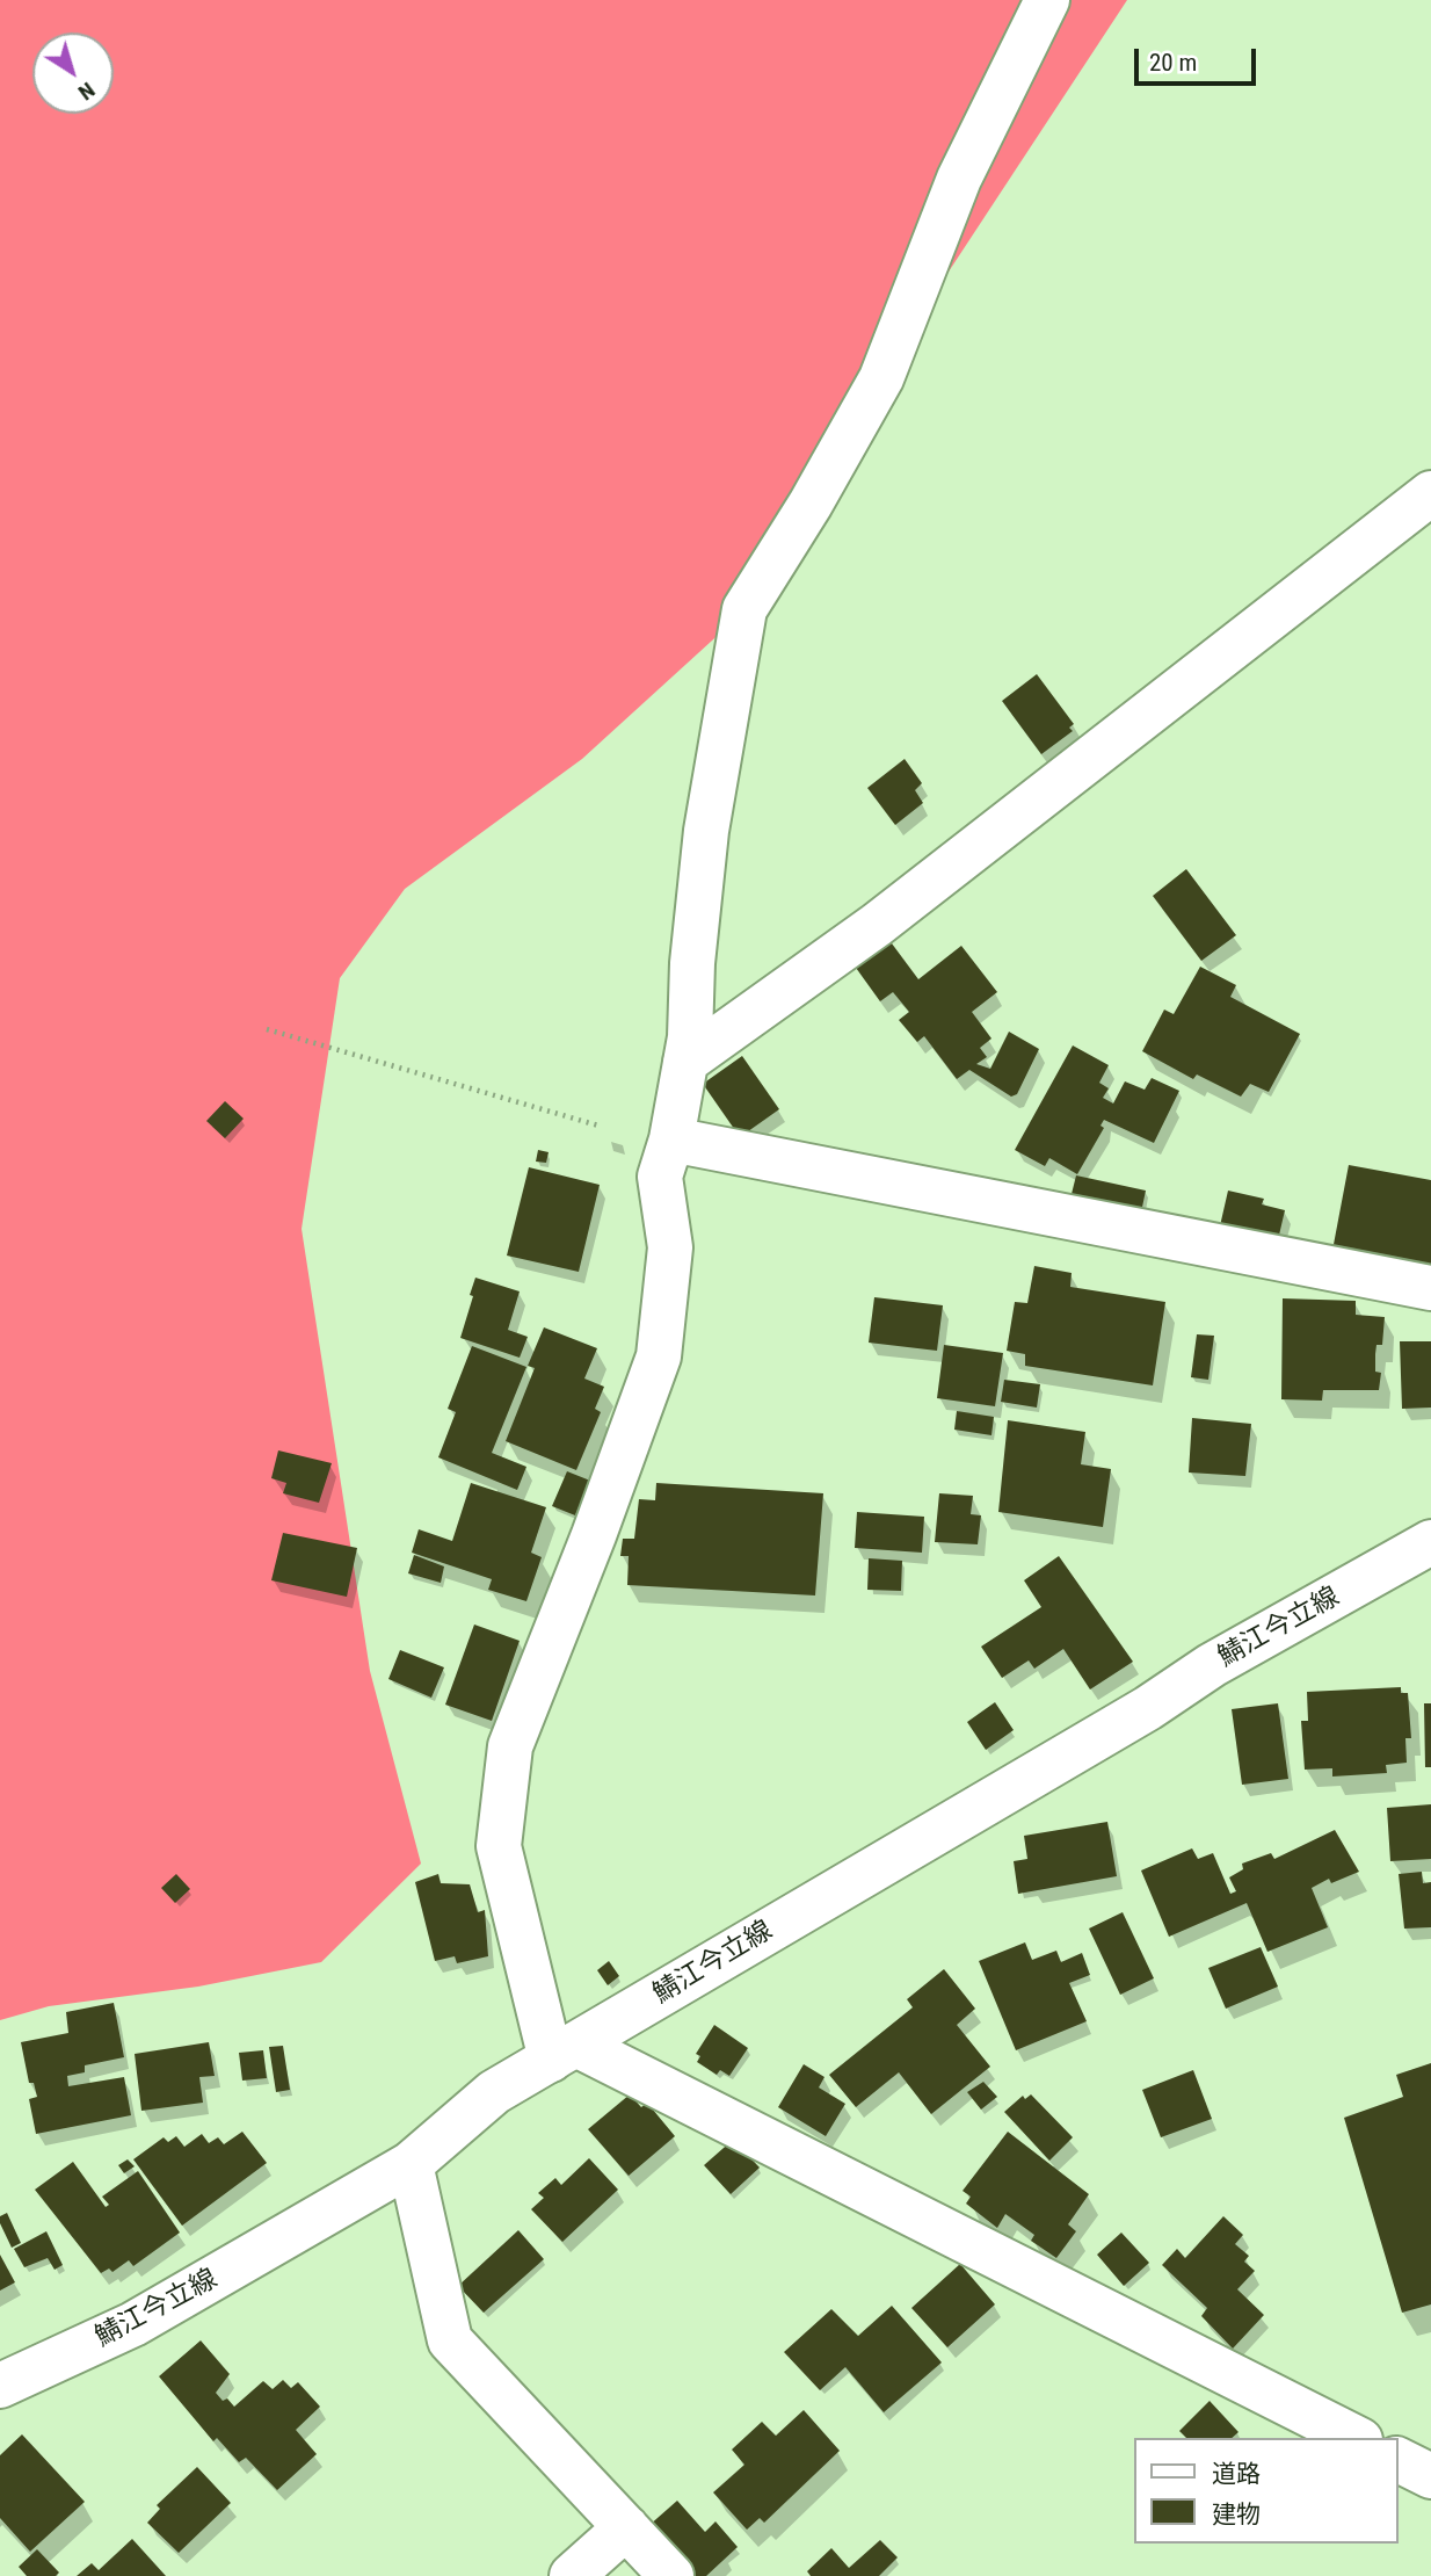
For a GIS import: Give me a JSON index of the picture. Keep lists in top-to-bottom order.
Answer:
{
  "streets": {
    "street": ["鯖江今立線"]
  },
  "legend": ["道路", "建物"],
  "scale_bar": "20 m",
  "north": "bottom right"
}
